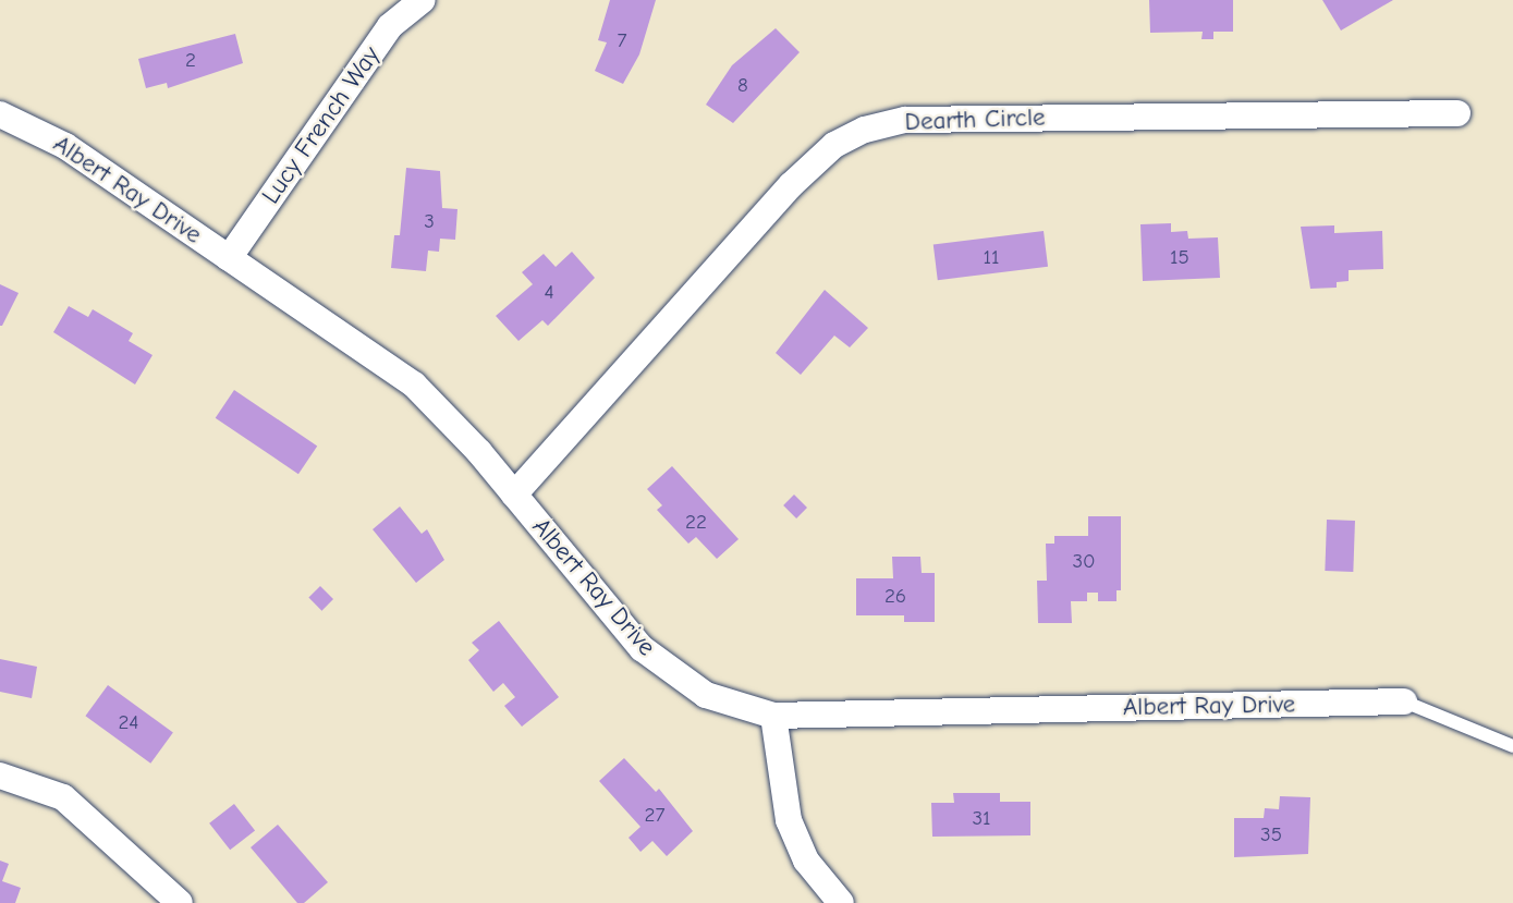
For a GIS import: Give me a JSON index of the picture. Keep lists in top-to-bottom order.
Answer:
{
  "streets": {
    "street": ["Dearth Circle", "Lucy French Way", "Albert Ray Drive"]
  },
  "crossings": [
    ["Dearth Circle", "Albert Ray Drive"],
    ["Lucy French Way", "Albert Ray Drive"]
  ],
  "house_numbers": [
    "7",
    "2",
    "8",
    "3",
    "11",
    "15",
    "4",
    "22",
    "30",
    "26",
    "24",
    "27",
    "31",
    "35"
  ]
}
